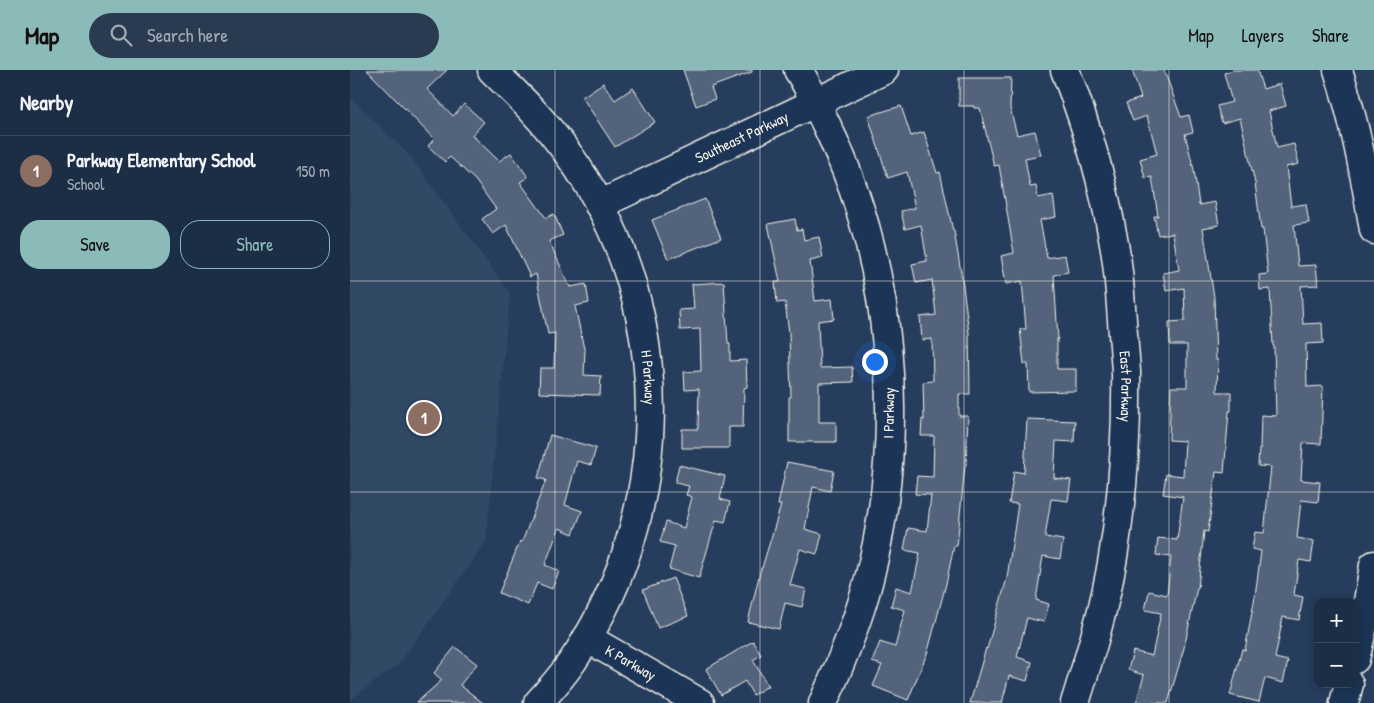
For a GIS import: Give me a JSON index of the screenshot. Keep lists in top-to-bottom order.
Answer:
{
  "streets": {
    "street": [
      "Southeast Parkway",
      "H Parkway",
      "East Parkway",
      "I Parkway",
      "K Parkway"
    ]
  },
  "crossings": [
    ["Southeast Parkway", "H Parkway"],
    ["Southeast Parkway", "I Parkway"],
    ["H Parkway", "K Parkway"]
  ],
  "page": {
    "header": "Map",
    "search": "Search here",
    "nav": ["Map", "Layers", "Share"],
    "heading": "Nearby",
    "list": [
      {
        "mark": "1",
        "name": "Parkway Elementary School",
        "note": "School",
        "value": "150 m"
      }
    ],
    "buttons": ["Save", "Share"],
    "pins": "1",
    "map_buttons": ["+", "−"]
  }
}
